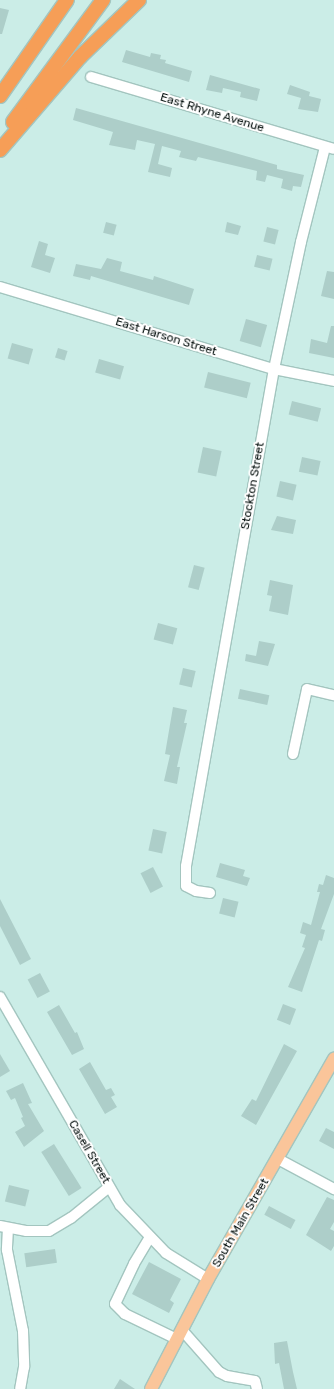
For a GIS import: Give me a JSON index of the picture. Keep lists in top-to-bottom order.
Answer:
{
  "streets": {
    "main road": ["South Main Street"],
    "street": [
      "East Rhyne Avenue",
      "East Harson Street",
      "Stockton Street",
      "Casell Street"
    ]
  },
  "crossings": [
    ["East Rhyne Avenue", "Stockton Street"],
    ["East Harson Street", "Stockton Street"],
    ["Casell Street", "South Main Street"]
  ]
}
